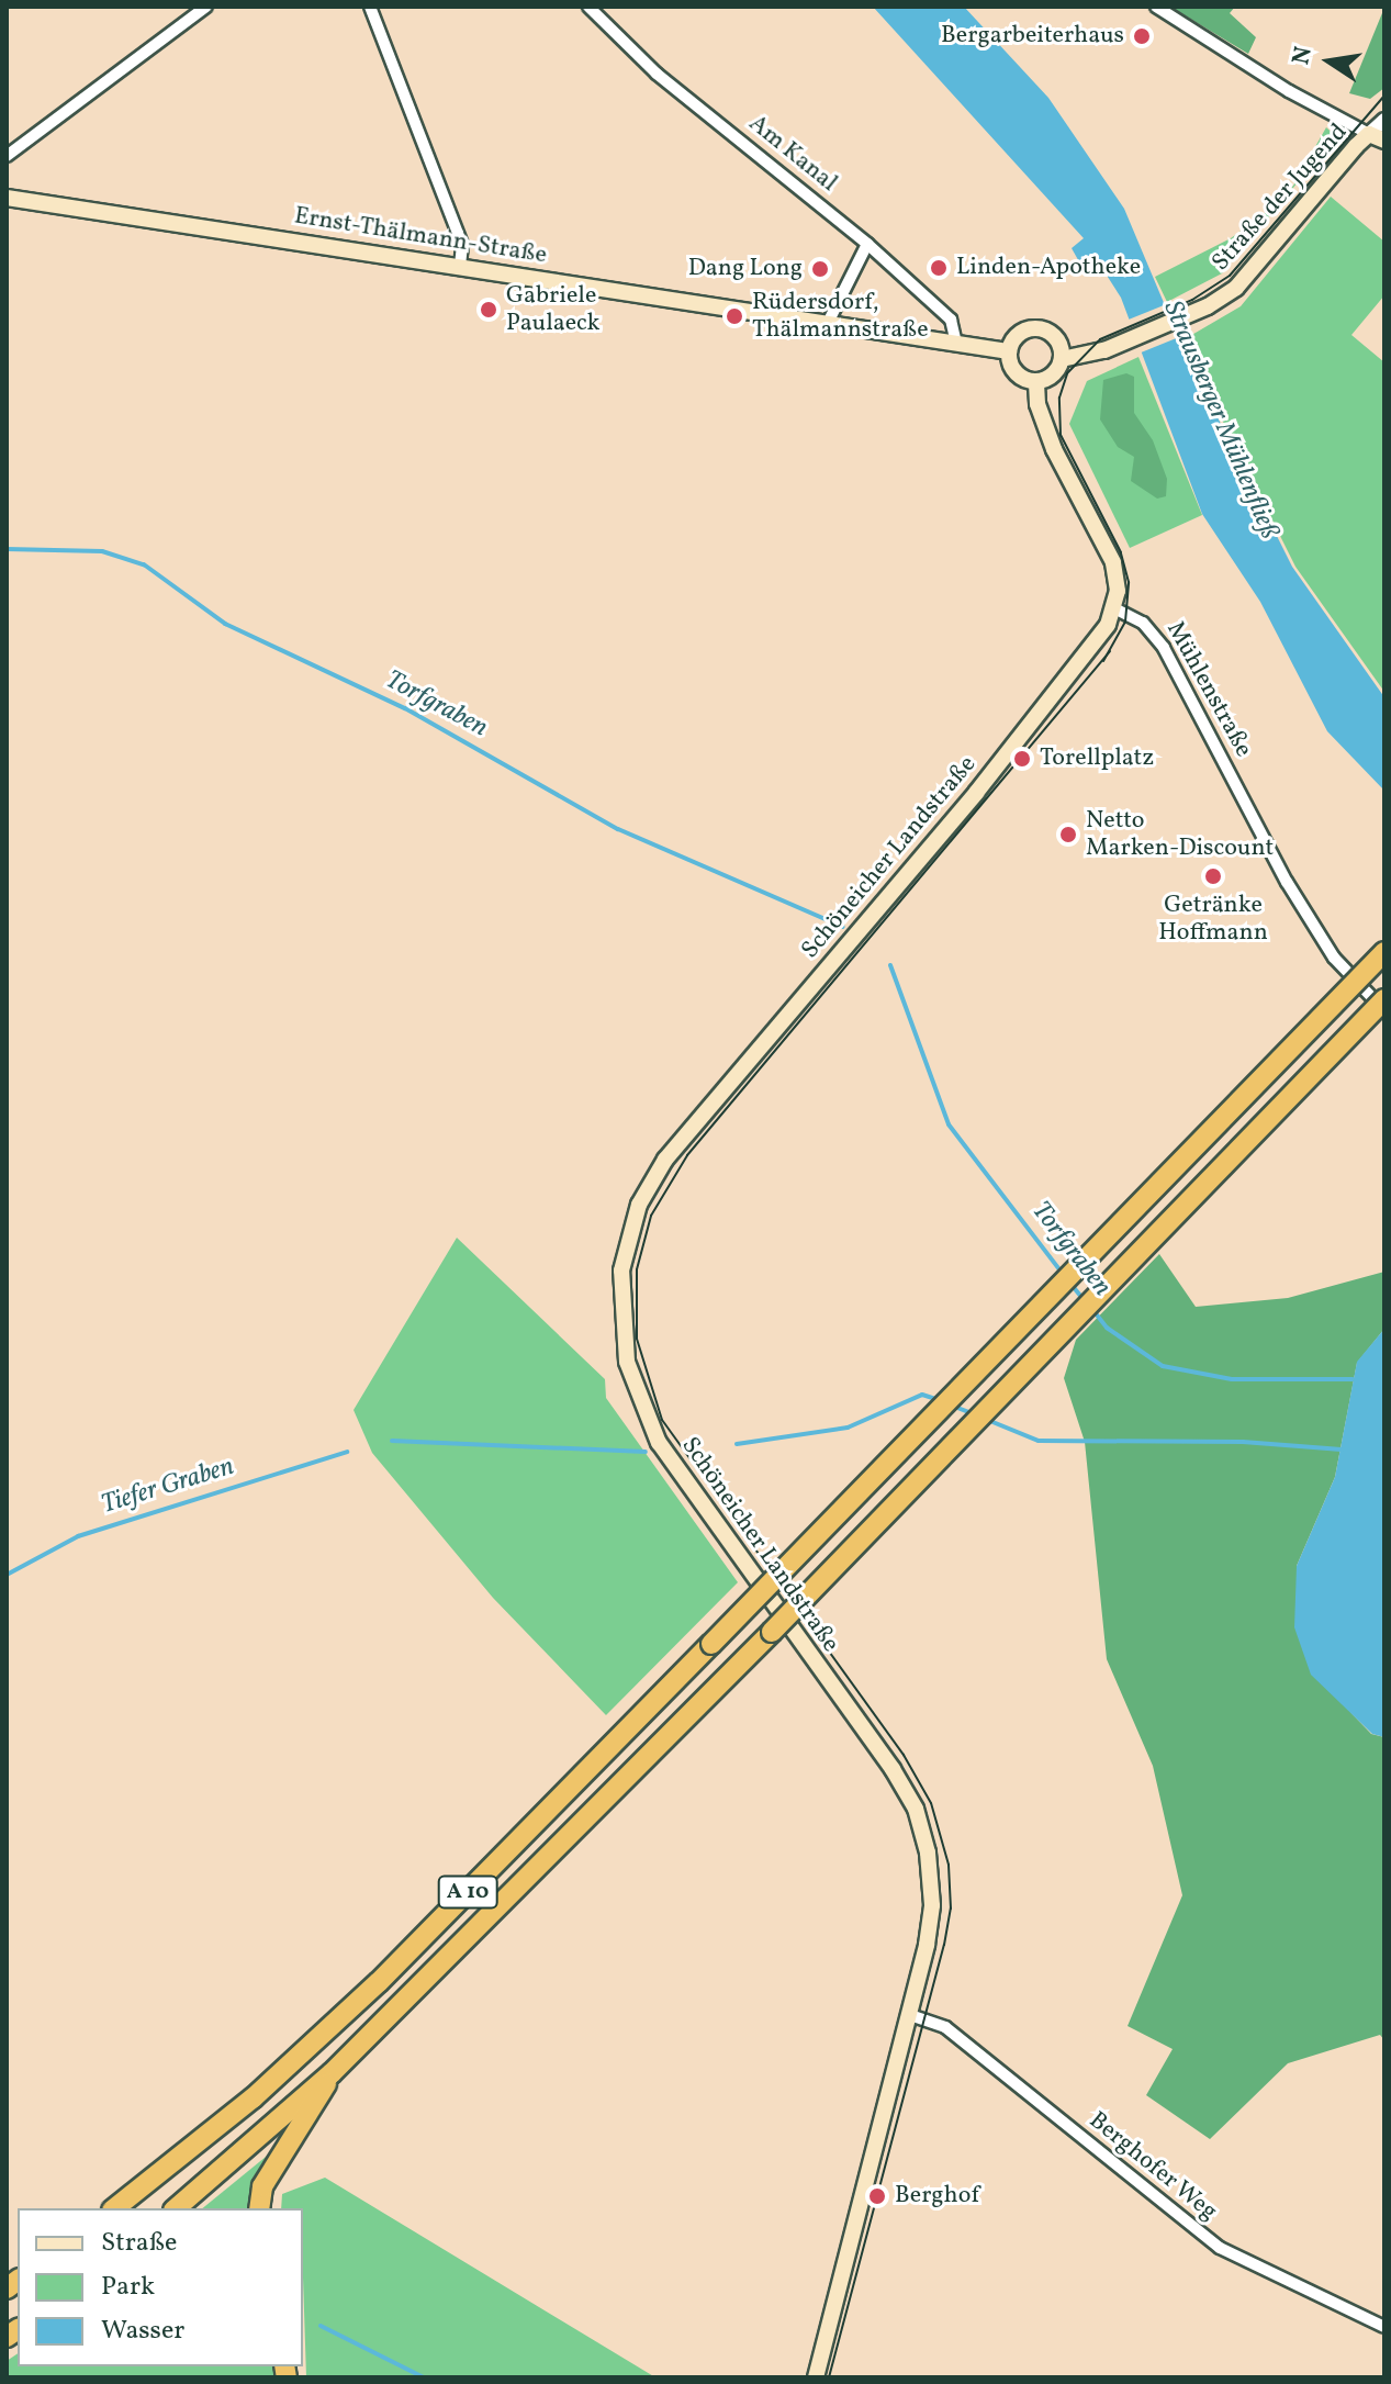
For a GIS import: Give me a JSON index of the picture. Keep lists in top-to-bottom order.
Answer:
{
  "streets": {
    "highway": ["A 10"],
    "main road": ["Straße der Jugend", "Ernst-Thälmann-Straße", "Schöneicher Landstraße"],
    "street": ["Am Kanal", "Mühlenstraße", "Berghofer Weg"]
  },
  "crossings": [
    ["Am Kanal", "Ernst-Thälmann-Straße"],
    ["Straße der Jugend", "Ernst-Thälmann-Straße"],
    ["Mühlenstraße", "Schöneicher Landstraße"],
    ["Schöneicher Landstraße", "Berghofer Weg"]
  ],
  "water": ["Strausberger Mühlenfließ", "Torfgraben", "Tiefer Graben"],
  "places": [
    "Bergarbeiterhaus",
    "Linden-Apotheke",
    "Dang Long",
    "Gabriele Paulaeck",
    "Rüdersdorf, Thälmannstraße",
    "Torellplatz",
    "Netto Marken-Discount",
    "Getränke Hoffmann",
    "Berghof"
  ],
  "legend": ["Straße", "Park", "Wasser"],
  "north": "left"
}
